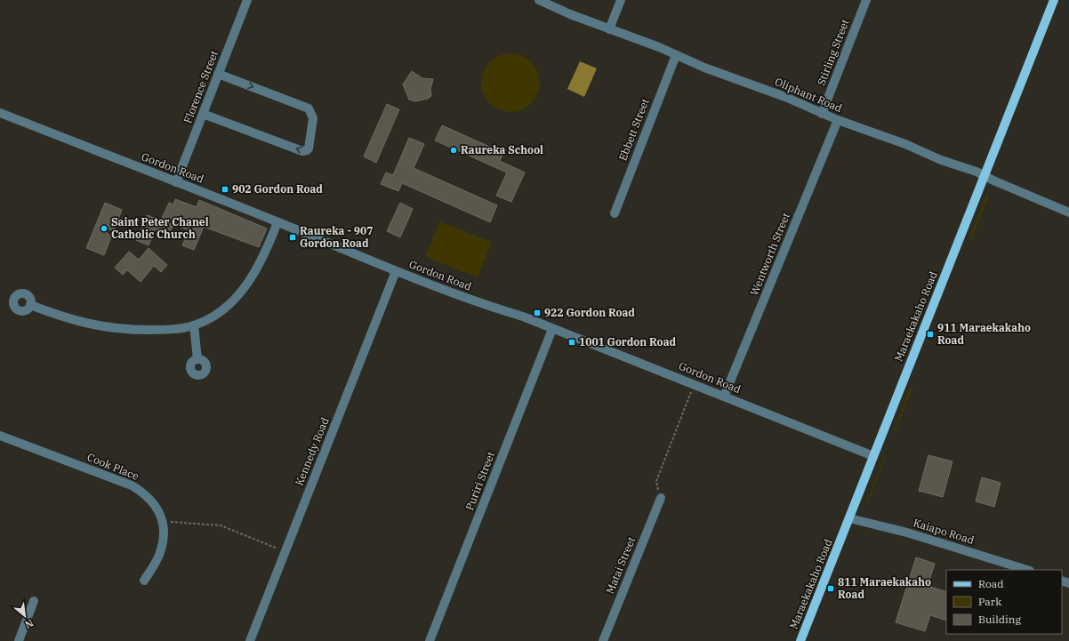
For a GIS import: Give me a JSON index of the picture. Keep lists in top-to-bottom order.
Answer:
{
  "streets": {
    "main road": ["Maraekakaho Road"],
    "street": [
      "Stirling Street",
      "Florence Street",
      "Oliphant Road",
      "Ebbett Street",
      "Gordon Road",
      "Wentworth Street",
      "Kennedy Road",
      "Cook Place",
      "Puriri Street",
      "Kaiapo Road",
      "Matai Street"
    ]
  },
  "crossings": [
    ["Stirling Street", "Oliphant Road"],
    ["Florence Street", "Gordon Road"],
    ["Oliphant Road", "Ebbett Street"],
    ["Oliphant Road", "Wentworth Street"],
    ["Oliphant Road", "Maraekakaho Road"],
    ["Gordon Road", "Wentworth Street"],
    ["Gordon Road", "Maraekakaho Road"],
    ["Gordon Road", "Kennedy Road"],
    ["Gordon Road", "Puriri Street"],
    ["Maraekakaho Road", "Kaiapo Road"]
  ],
  "places": {
    "other": ["Raureka School", "Saint Peter Chanel Catholic Church"],
    "transit": [
      "902 Gordon Road",
      "Raureka - 907 Gordon Road",
      "922 Gordon Road",
      "911 Maraekakaho Road",
      "1001 Gordon Road",
      "811 Maraekakaho Road"
    ]
  },
  "legend": ["Road", "Park", "Building"],
  "north": "bottom right"
}
